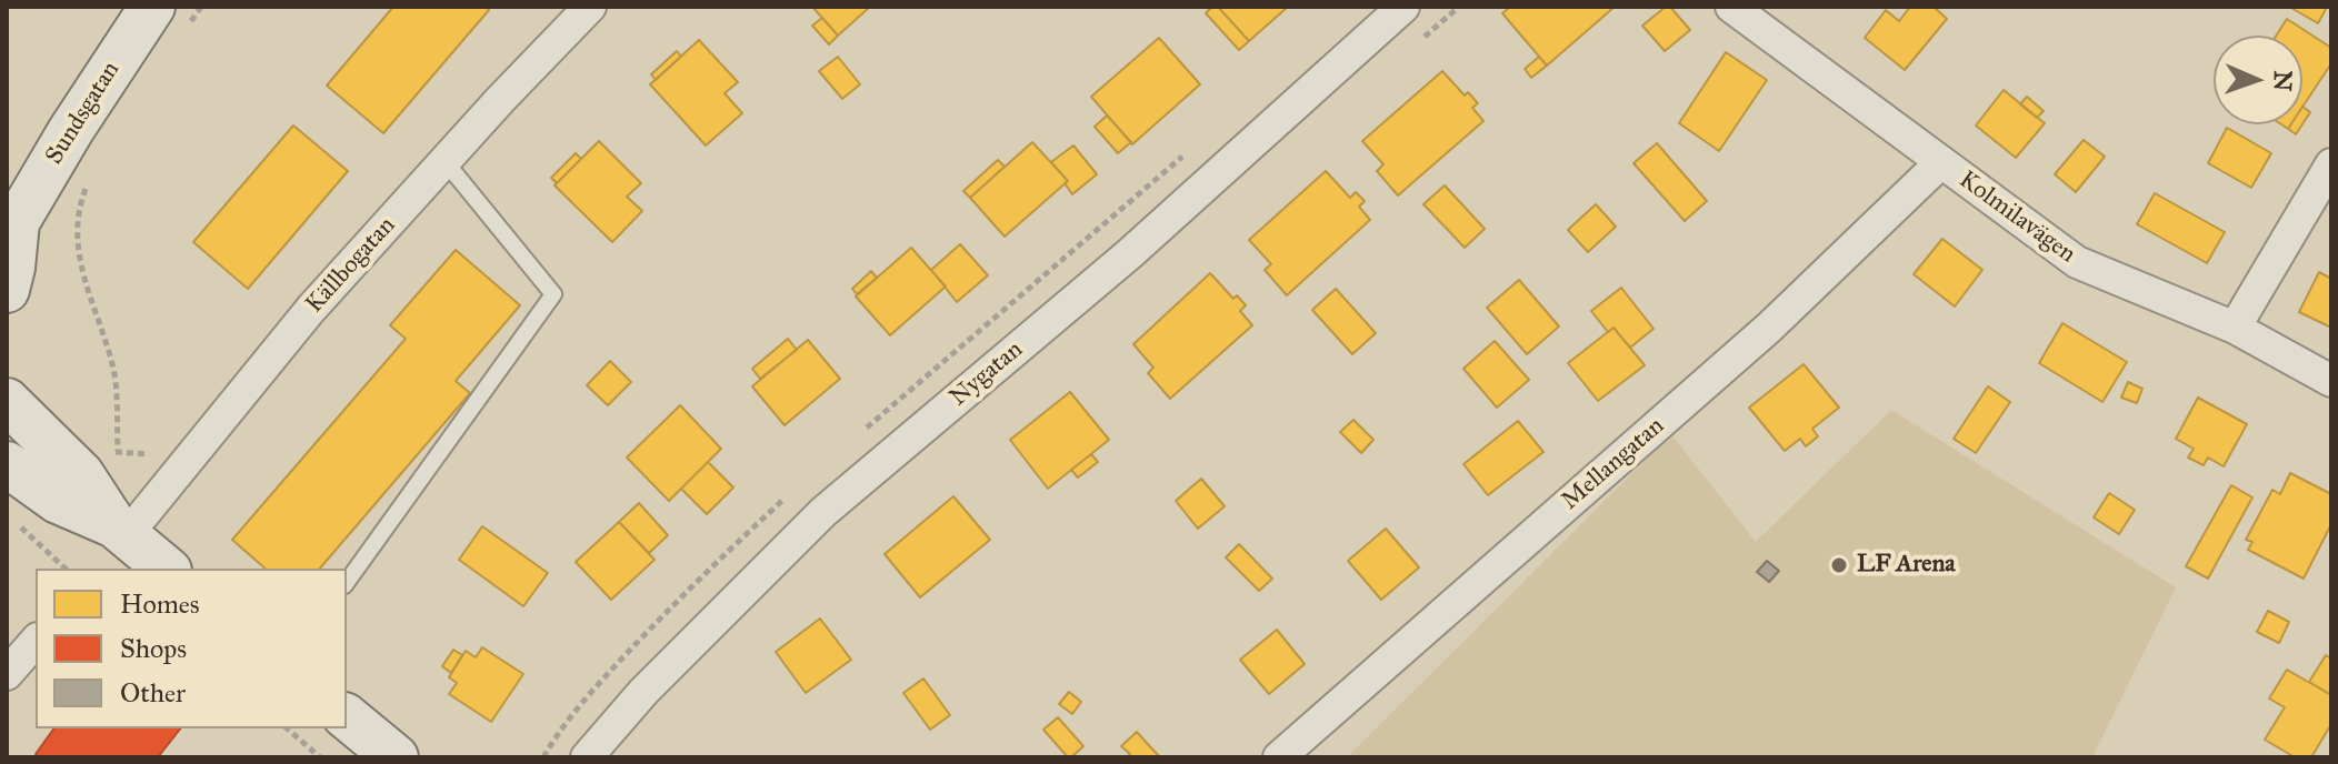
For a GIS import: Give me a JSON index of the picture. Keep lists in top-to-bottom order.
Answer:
{
  "streets": {
    "main road": ["Sundsgatan"],
    "street": [
      "Kolmilavägen",
      "Källbogatan",
      "Nygatan",
      "Mellangatan"
    ]
  },
  "crossings": [
    ["Kolmilavägen", "Mellangatan"]
  ],
  "places": ["LF Arena"],
  "legend": ["Homes", "Shops", "Other"],
  "north": "right"
}
